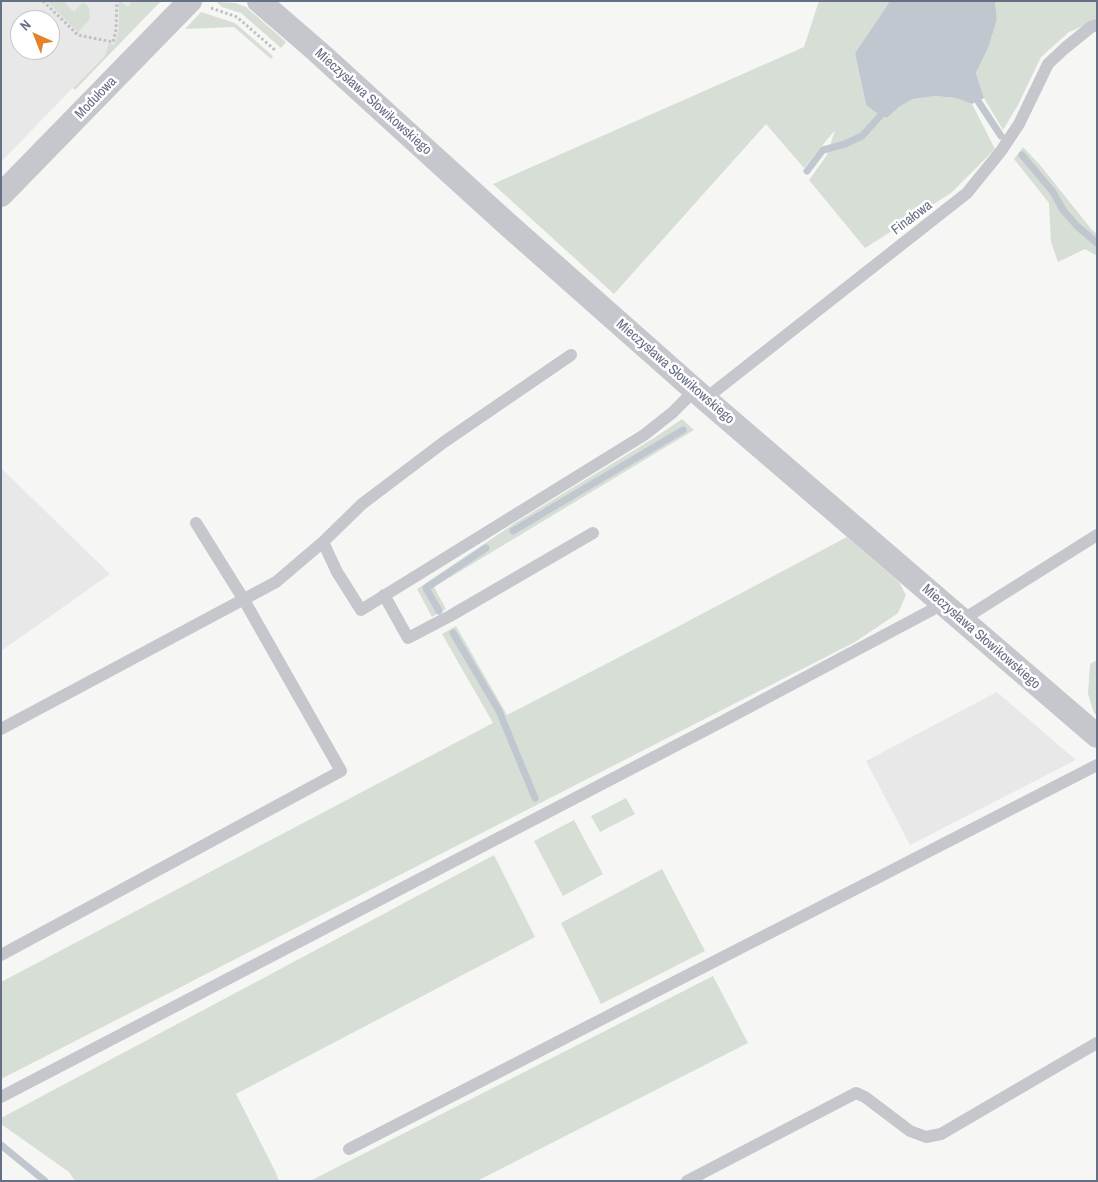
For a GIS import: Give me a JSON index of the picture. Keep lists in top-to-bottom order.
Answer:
{
  "streets": {
    "street": ["Modułowa", "Mieczysława Słowikowskiego"],
    "lane": ["Finałowa"]
  },
  "crossings": [
    ["Mieczysława Słowikowskiego", "Finałowa"]
  ],
  "north": "top left"
}
